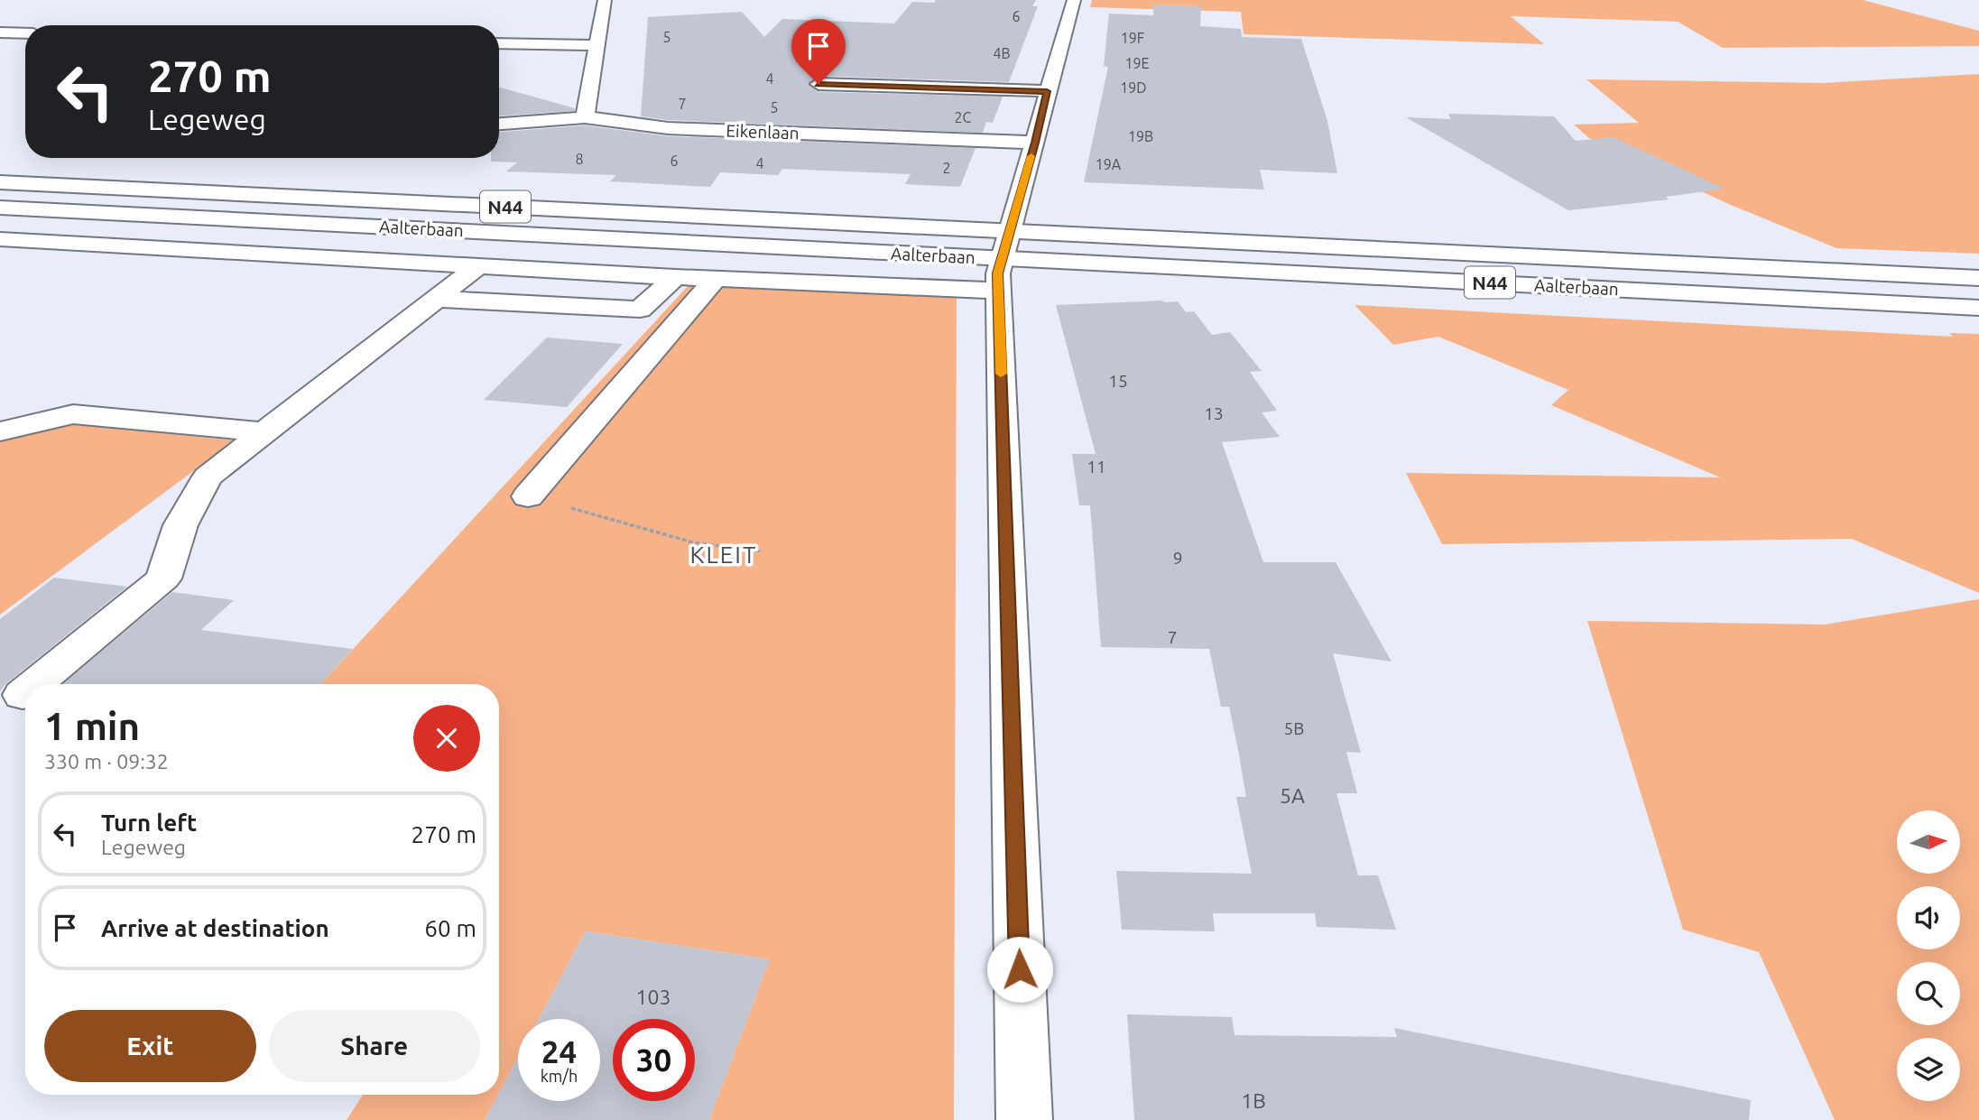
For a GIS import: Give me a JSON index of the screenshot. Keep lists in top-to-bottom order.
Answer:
{
  "streets": {
    "main road": ["Eikenlaan", "N44", "Aalterbaan"]
  },
  "districts": ["KLEIT"],
  "house_numbers": [
    "6",
    "5",
    "19F",
    "4B",
    "19E",
    "4",
    "19D",
    "7",
    "5",
    "2C",
    "19B",
    "8",
    "6",
    "4",
    "19A",
    "2",
    "15",
    "13",
    "11",
    "9",
    "7",
    "5B",
    "5A",
    "103",
    "1B"
  ],
  "north": "right",
  "page": {
    "turn": ["270 m", "Legeweg"],
    "heading": ["1 min", "330 m · 09:32"],
    "list": [
      {
        "name": "Turn left",
        "note": "Legeweg",
        "value": "270 m"
      },
      {
        "name": "Arrive at destination",
        "value": "60 m"
      }
    ],
    "buttons": ["Exit", "Share"],
    "speed": "24 km/h",
    "limit": "30"
  }
}
